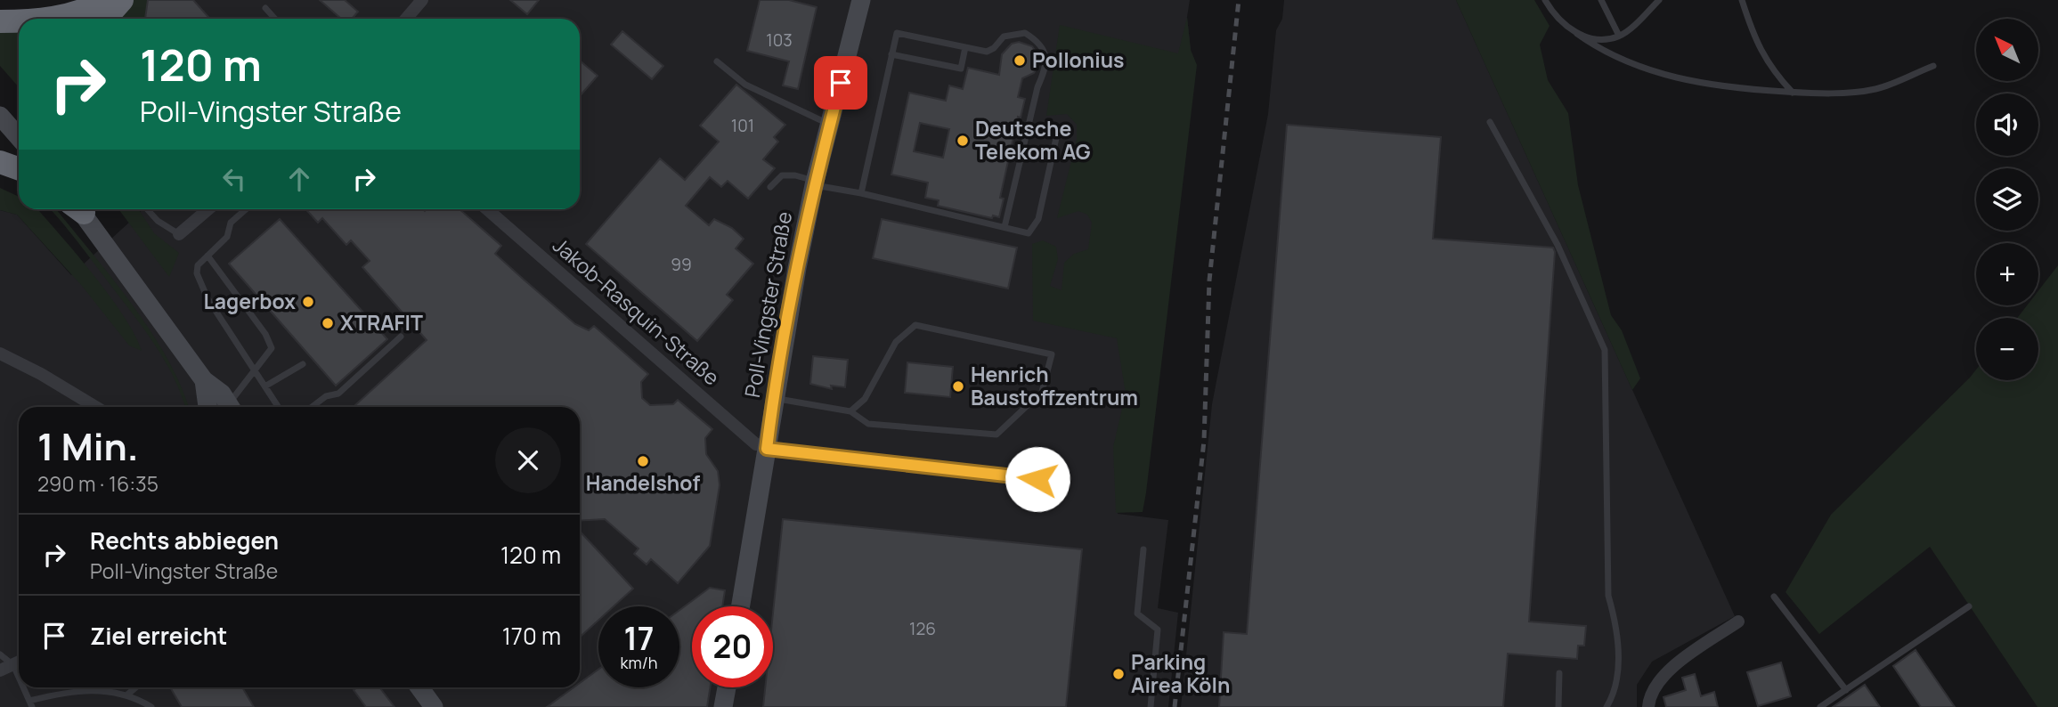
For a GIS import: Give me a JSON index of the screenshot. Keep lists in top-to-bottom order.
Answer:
{
  "streets": {
    "street": ["Poll-Vingster Straße", "Jakob-Rasquin-Straße"]
  },
  "crossings": [
    ["Poll-Vingster Straße", "Jakob-Rasquin-Straße"]
  ],
  "places": [
    "Pollonius",
    "Deutsche Telekom AG",
    "Lagerbox",
    "XTRAFIT",
    "Henrich Baustoffzentrum",
    "Handelshof",
    "Parking Airea Köln"
  ],
  "house_numbers": [
    "103",
    "101",
    "99",
    "126"
  ],
  "north": "top left",
  "page": {
    "map_buttons": ["+", "−"],
    "turn": ["120 m", "Poll-Vingster Straße"],
    "heading": ["1 Min.", "290 m · 16:35"],
    "list": [
      {
        "name": "Rechts abbiegen",
        "note": "Poll-Vingster Straße",
        "value": "120 m"
      },
      {
        "name": "Ziel erreicht",
        "value": "170 m"
      }
    ],
    "speed": "17 km/h",
    "limit": "20"
  }
}
